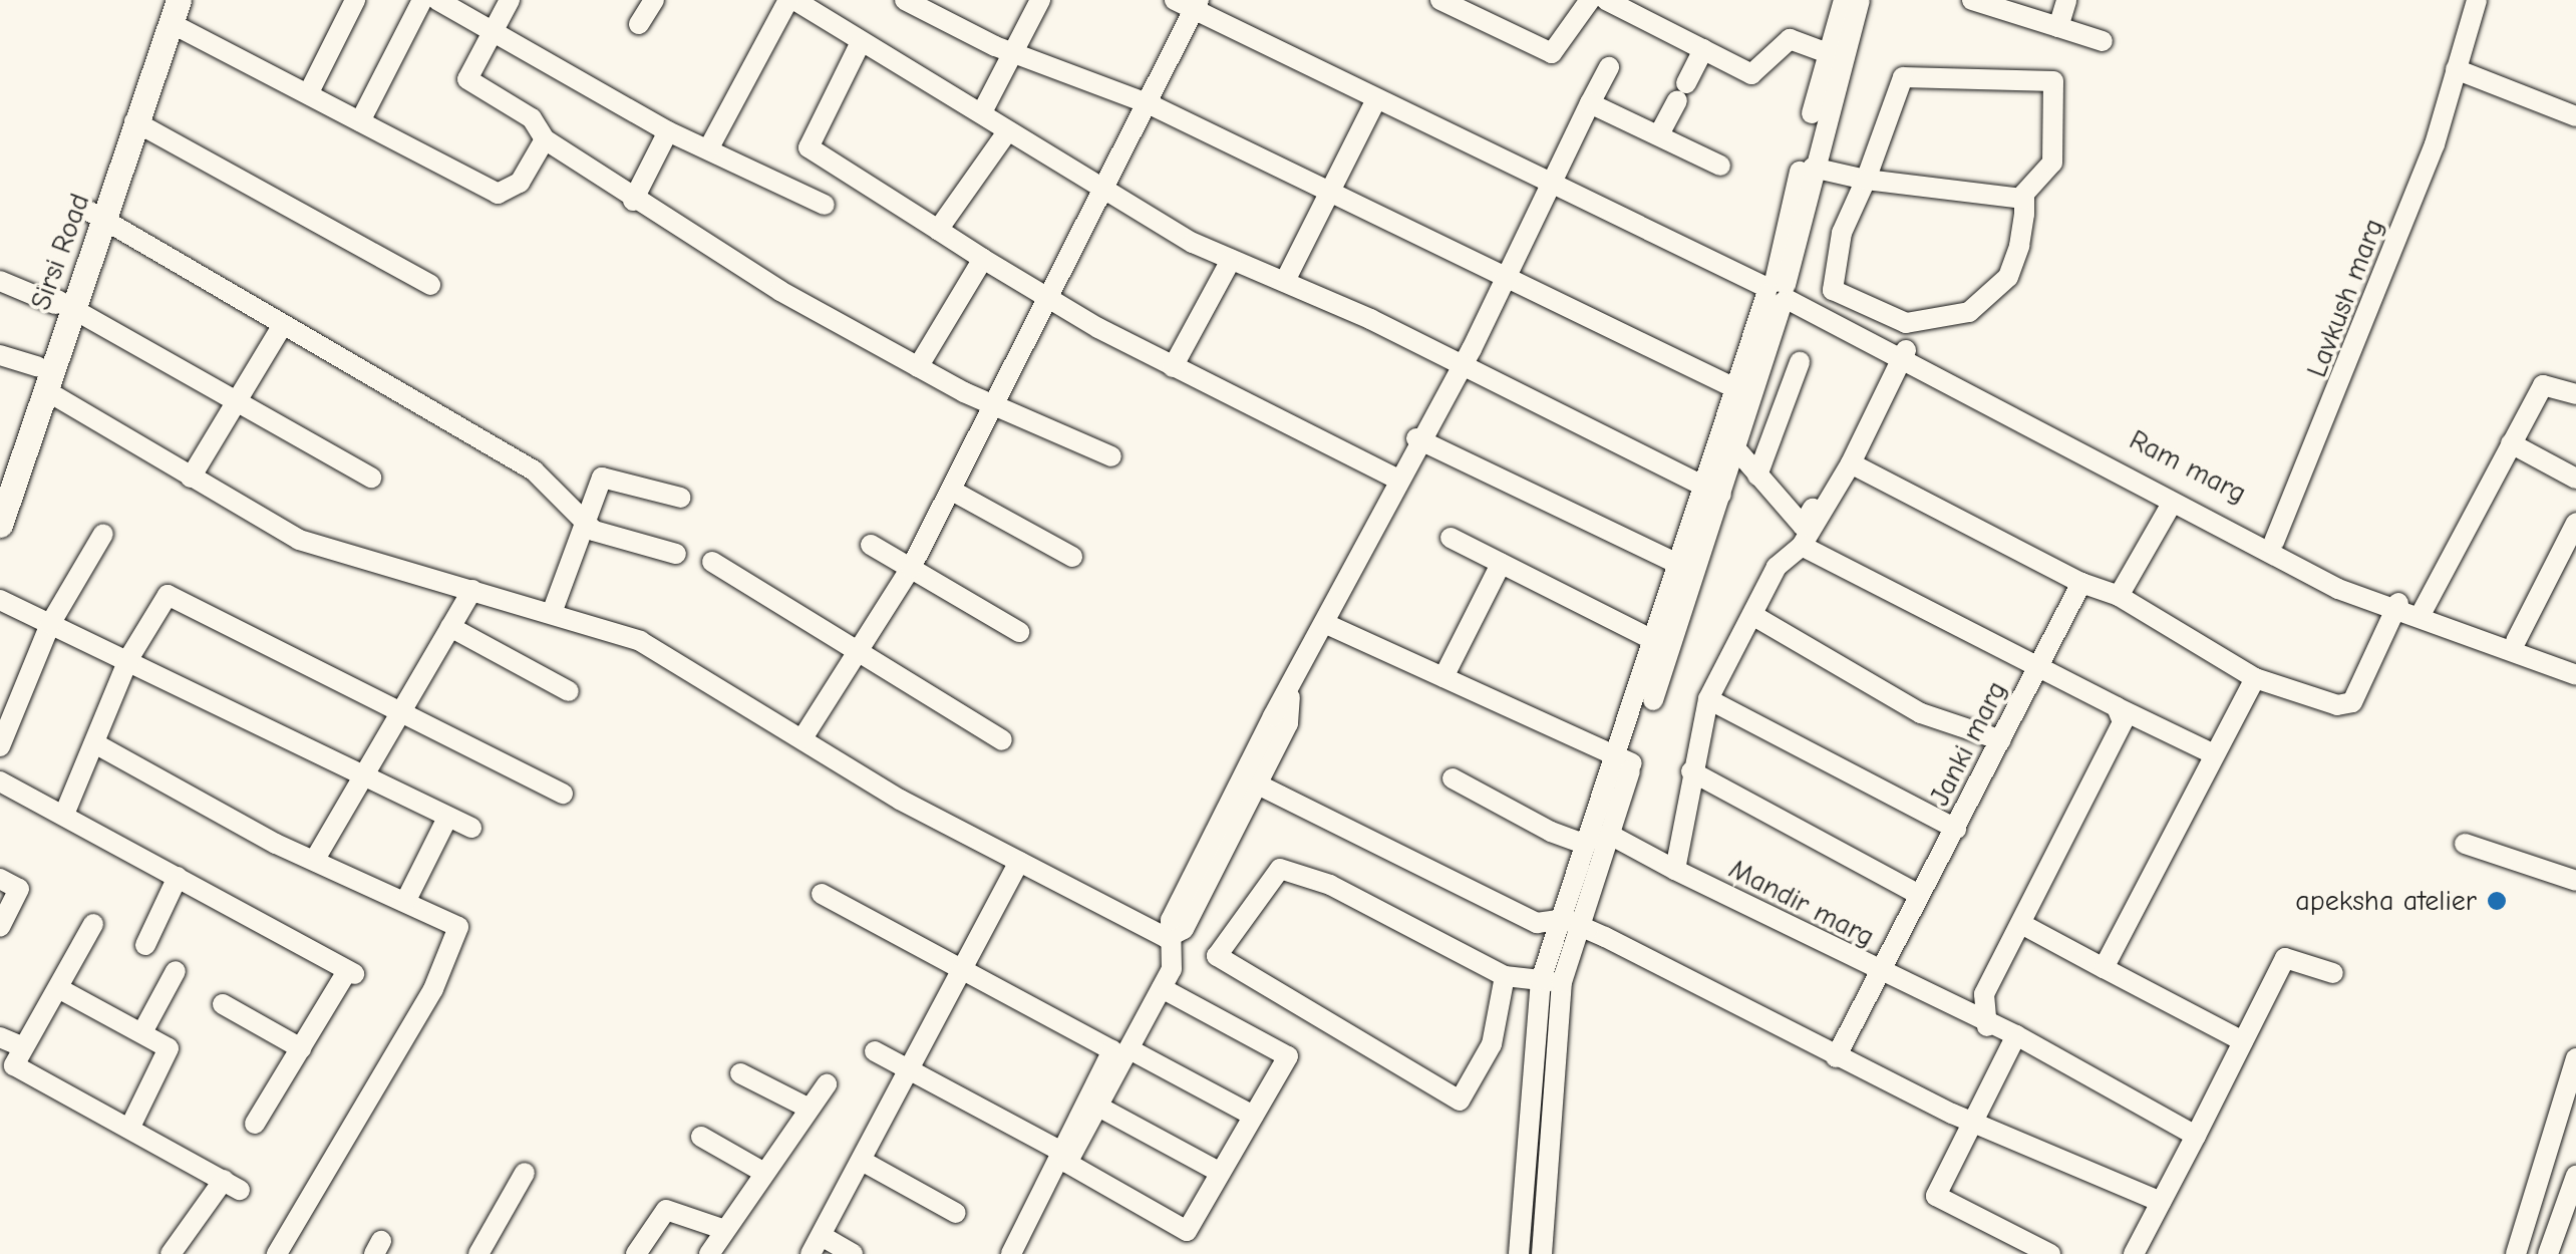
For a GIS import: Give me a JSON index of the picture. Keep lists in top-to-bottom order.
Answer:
{
  "streets": {
    "main road": ["Sirsi Road"],
    "street": [
      "Lavkush marg",
      "Ram marg",
      "Janki marg",
      "Mandir marg"
    ]
  },
  "crossings": [
    ["Lavkush marg", "Ram marg"],
    ["Janki marg", "Mandir marg"]
  ],
  "places": ["apeksha atelier"]
}
